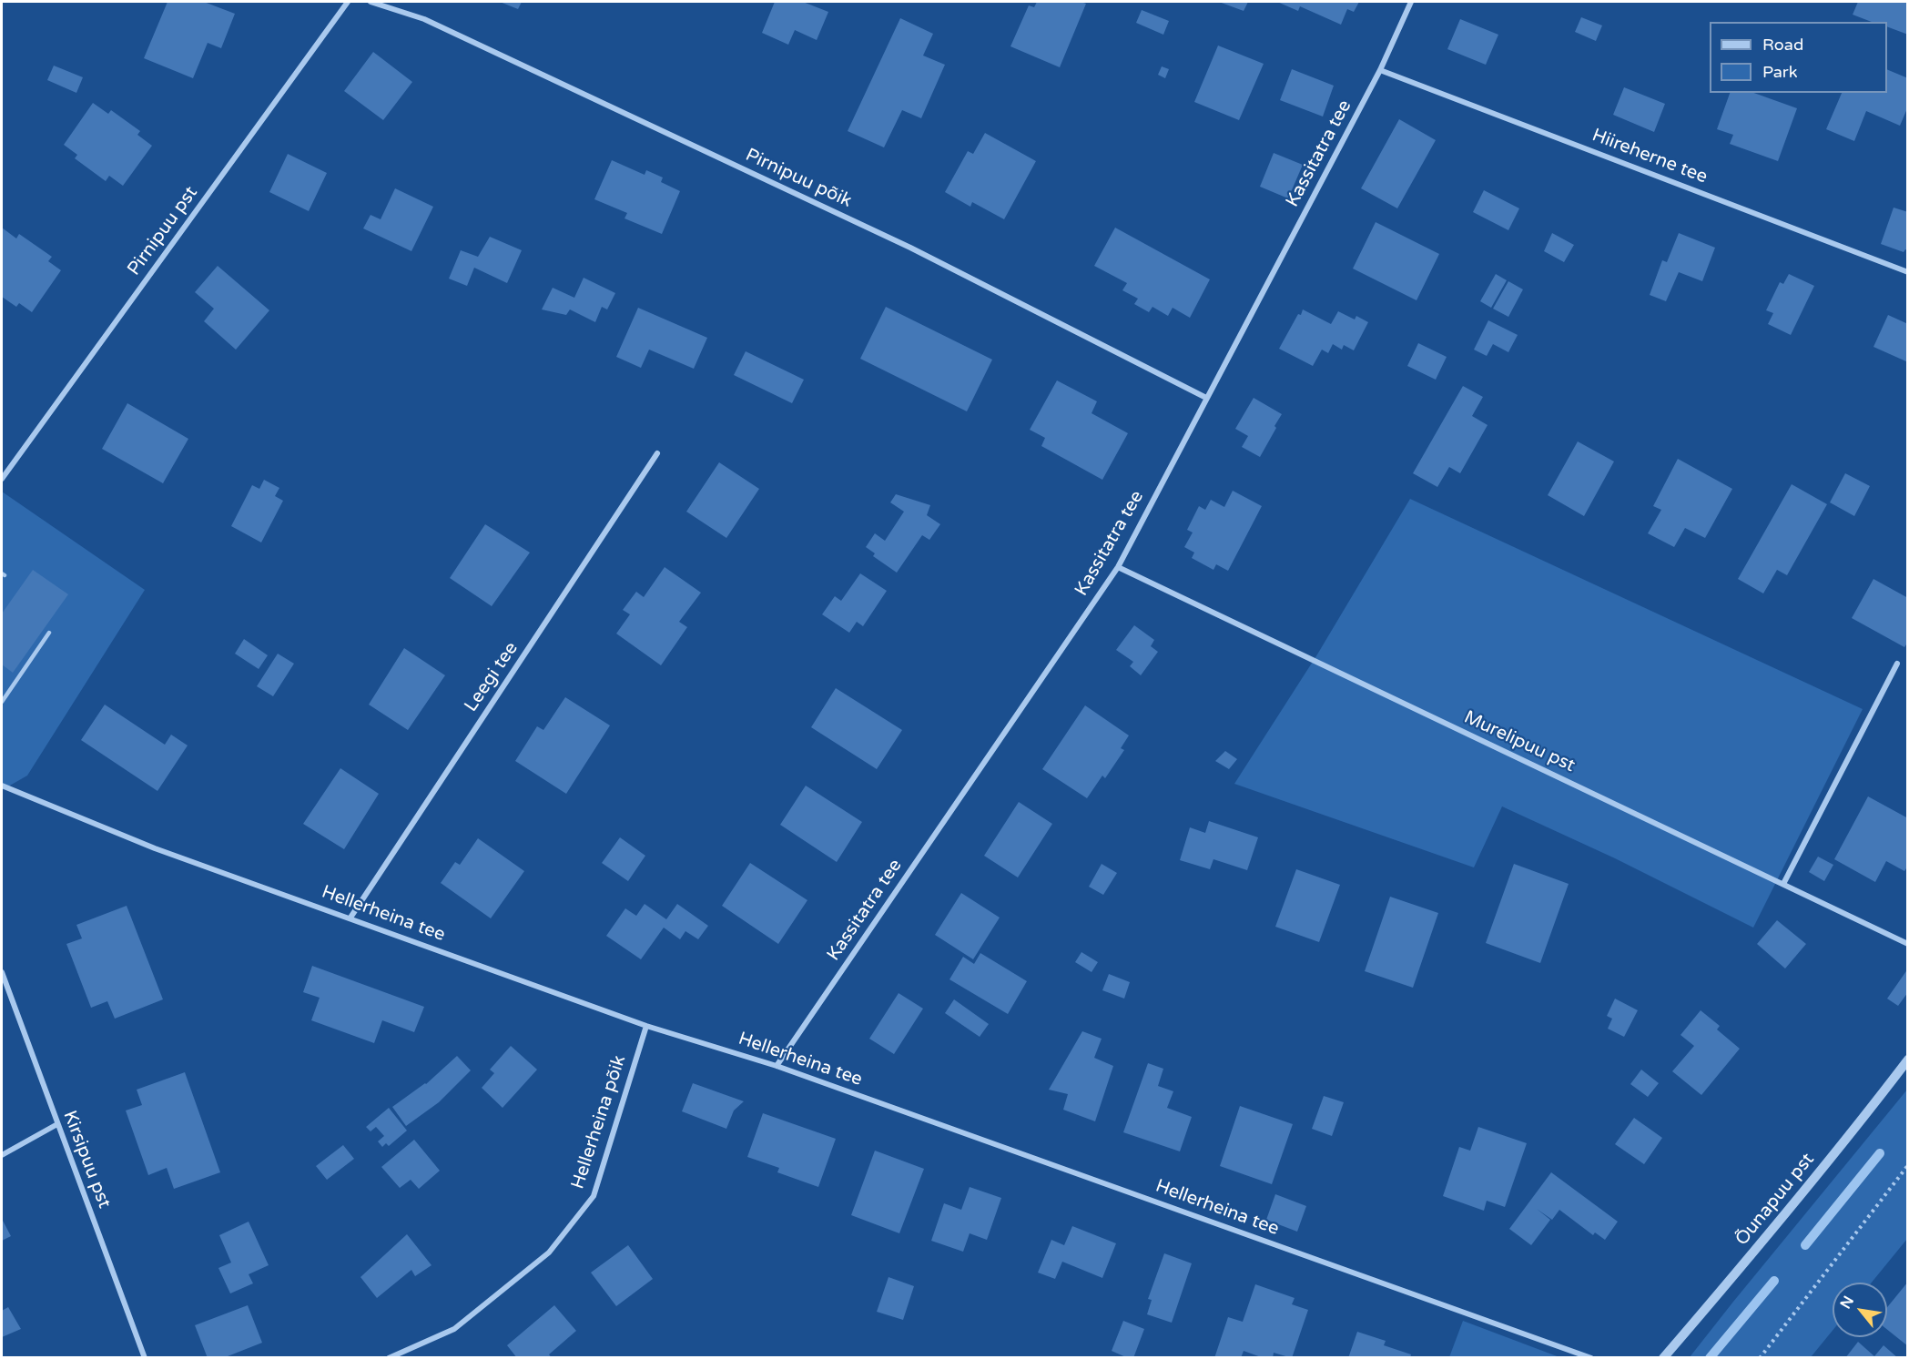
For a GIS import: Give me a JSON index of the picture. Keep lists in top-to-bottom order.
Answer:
{
  "streets": {
    "street": [
      "Kassitatra tee",
      "Hiireherne tee",
      "Pirnipuu põik",
      "Pirnipuu pst",
      "Leegi tee",
      "Murelipuu pst",
      "Hellerheina tee",
      "Hellerheina põik",
      "Kirsipuu pst",
      "Õunapuu pst"
    ]
  },
  "crossings": [
    ["Kassitatra tee", "Hiireherne tee"],
    ["Kassitatra tee", "Pirnipuu põik"],
    ["Kassitatra tee", "Murelipuu pst"],
    ["Kassitatra tee", "Hellerheina tee"],
    ["Leegi tee", "Hellerheina tee"],
    ["Hellerheina tee", "Hellerheina põik"]
  ],
  "legend": ["Road", "Park"],
  "north": "top left"
}
